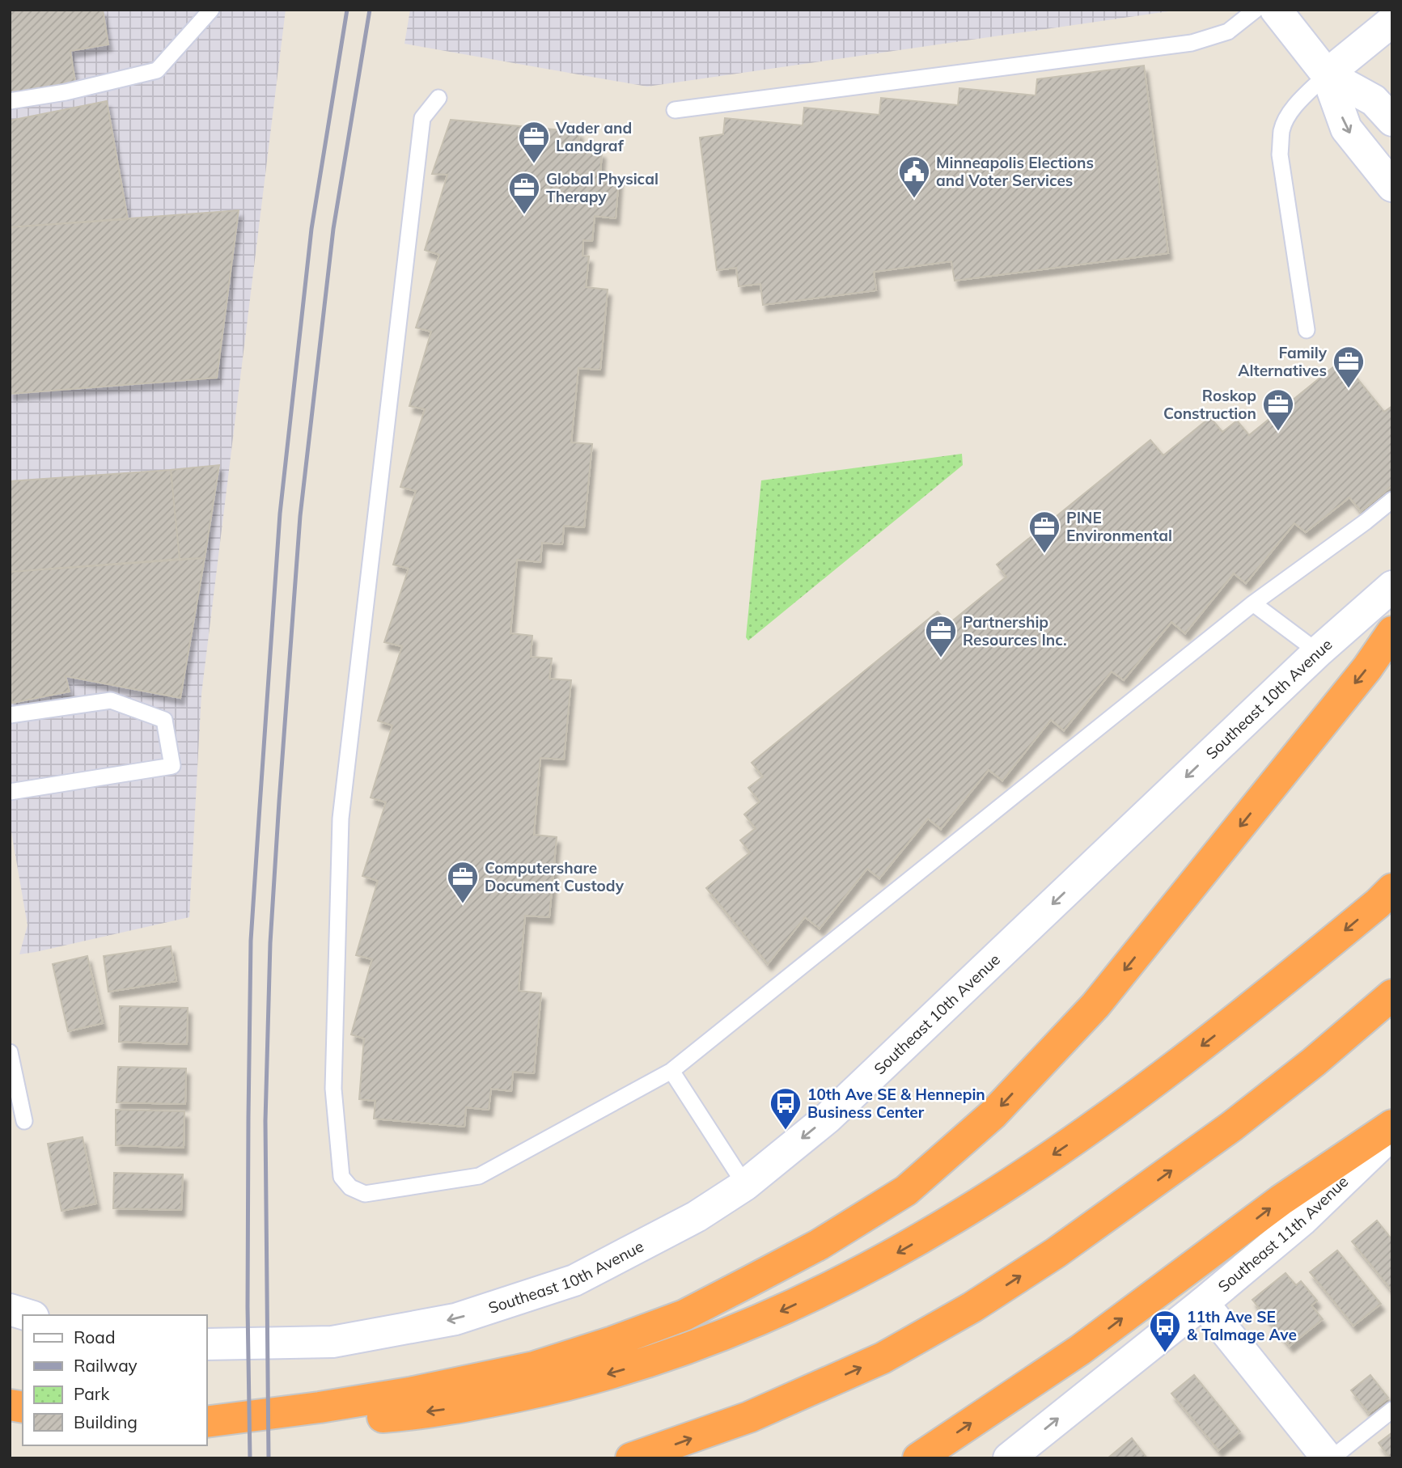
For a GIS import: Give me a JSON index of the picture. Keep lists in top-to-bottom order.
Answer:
{
  "streets": {
    "street": ["Southeast 10th Avenue", "Southeast 11th Avenue"]
  },
  "one_way": ["Southeast 10th Avenue", "Southeast 11th Avenue"],
  "places": {
    "office": [
      "Vader and Landgraf",
      "Global Physical Therapy",
      "Family Alternatives",
      "Roskop Construction",
      "PINE Environmental",
      "Partnership Resources Inc.",
      "Computershare Document Custody"
    ],
    "public building": ["Minneapolis Elections and Voter Services"],
    "bus stop": ["10th Ave SE & Hennepin Business Center", "11th Ave SE & Talmage Ave"]
  },
  "legend": [
    "Road",
    "Railway",
    "Park",
    "Building"
  ]
}
